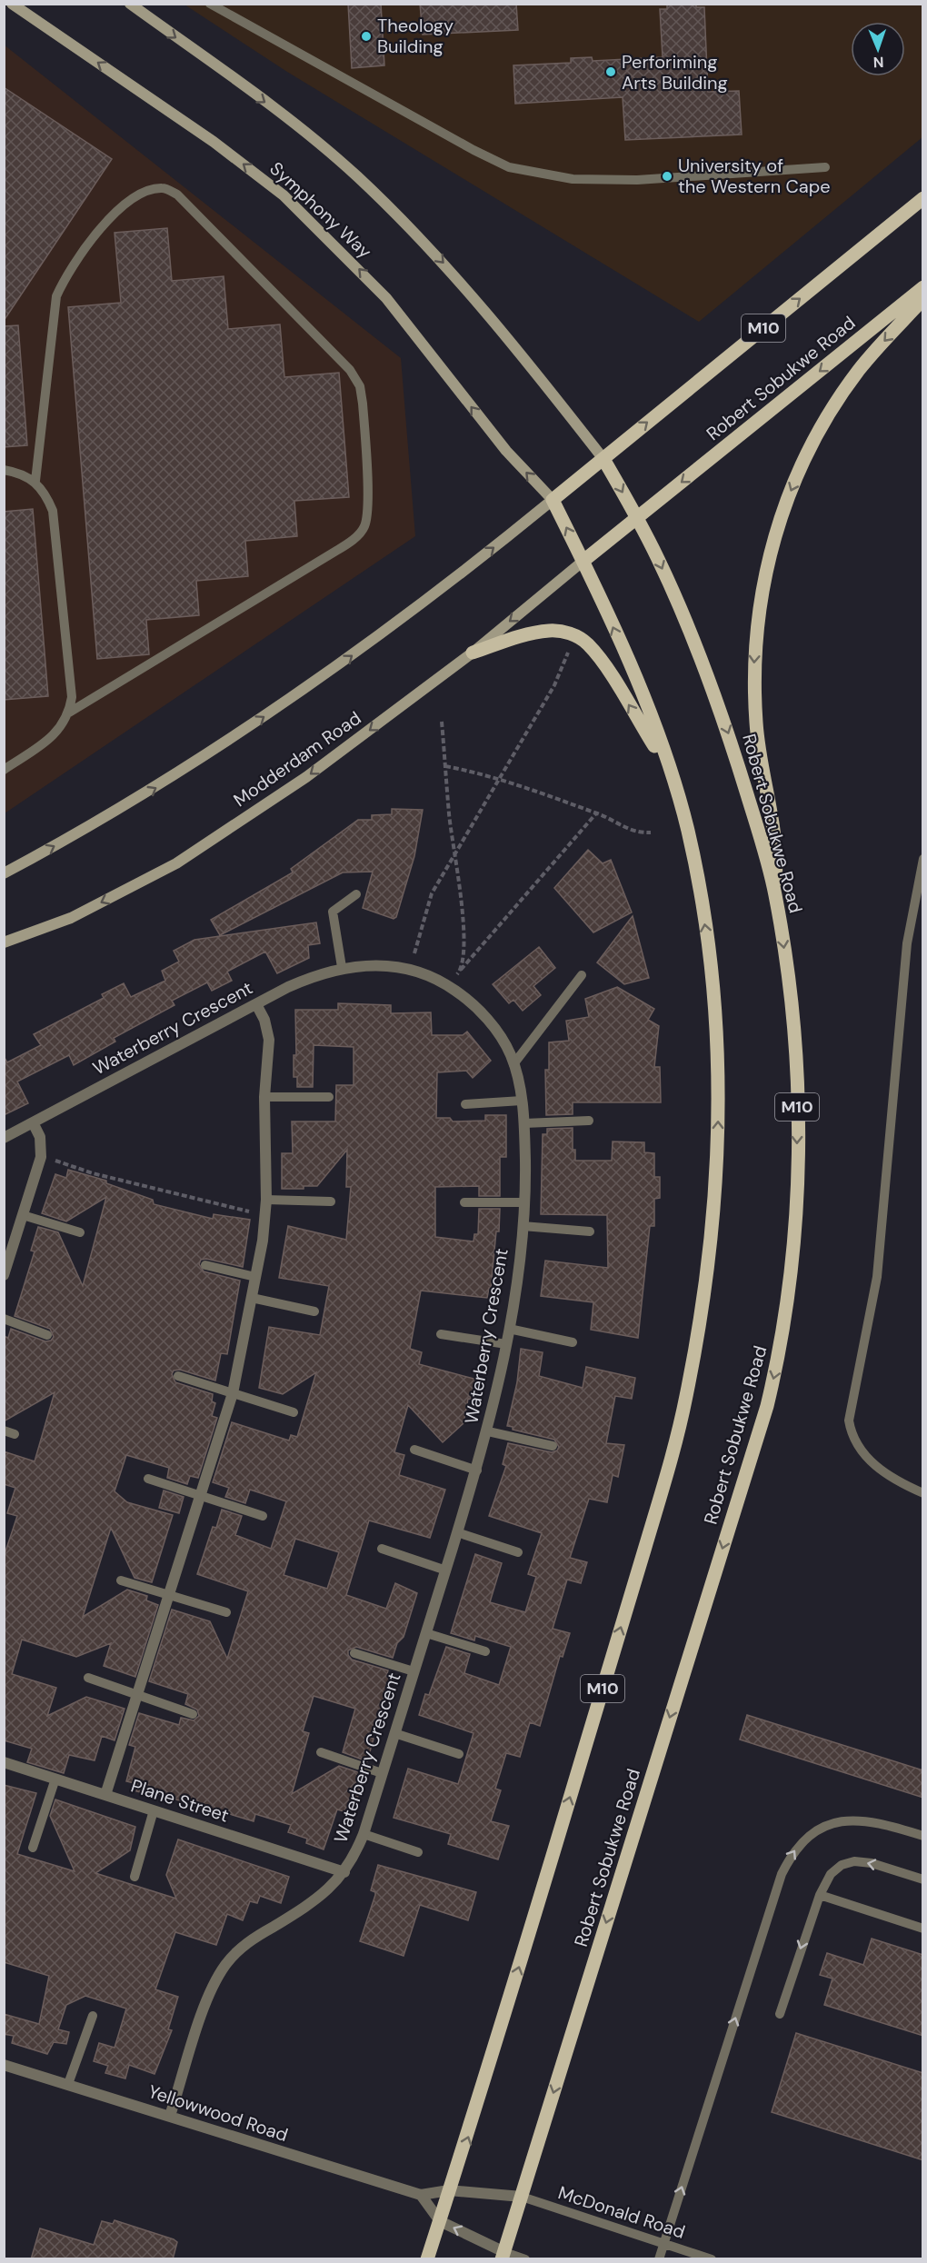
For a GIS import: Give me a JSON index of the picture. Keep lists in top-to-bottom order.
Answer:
{
  "streets": {
    "main road": [
      "Symphony Way",
      "M10",
      "Robert Sobukwe Road",
      "Modderdam Road"
    ],
    "street": ["Waterberry Crescent", "Plane Street", "Yellowwood Road"],
    "lane": ["McDonald Road"]
  },
  "crossings": [
    ["Symphony Way", "M10"],
    ["M10", "Robert Sobukwe Road"],
    ["M10", "Modderdam Road"],
    ["M10", "Yellowwood Road"],
    ["Robert Sobukwe Road", "Modderdam Road"],
    ["Robert Sobukwe Road", "Yellowwood Road"],
    ["Robert Sobukwe Road", "McDonald Road"],
    ["Waterberry Crescent", "Plane Street"],
    ["Waterberry Crescent", "Yellowwood Road"],
    ["Yellowwood Road", "McDonald Road"]
  ],
  "places": ["Theology Building", "Perforiming Arts Building", "University of the Western Cape"],
  "north": "bottom"
}
